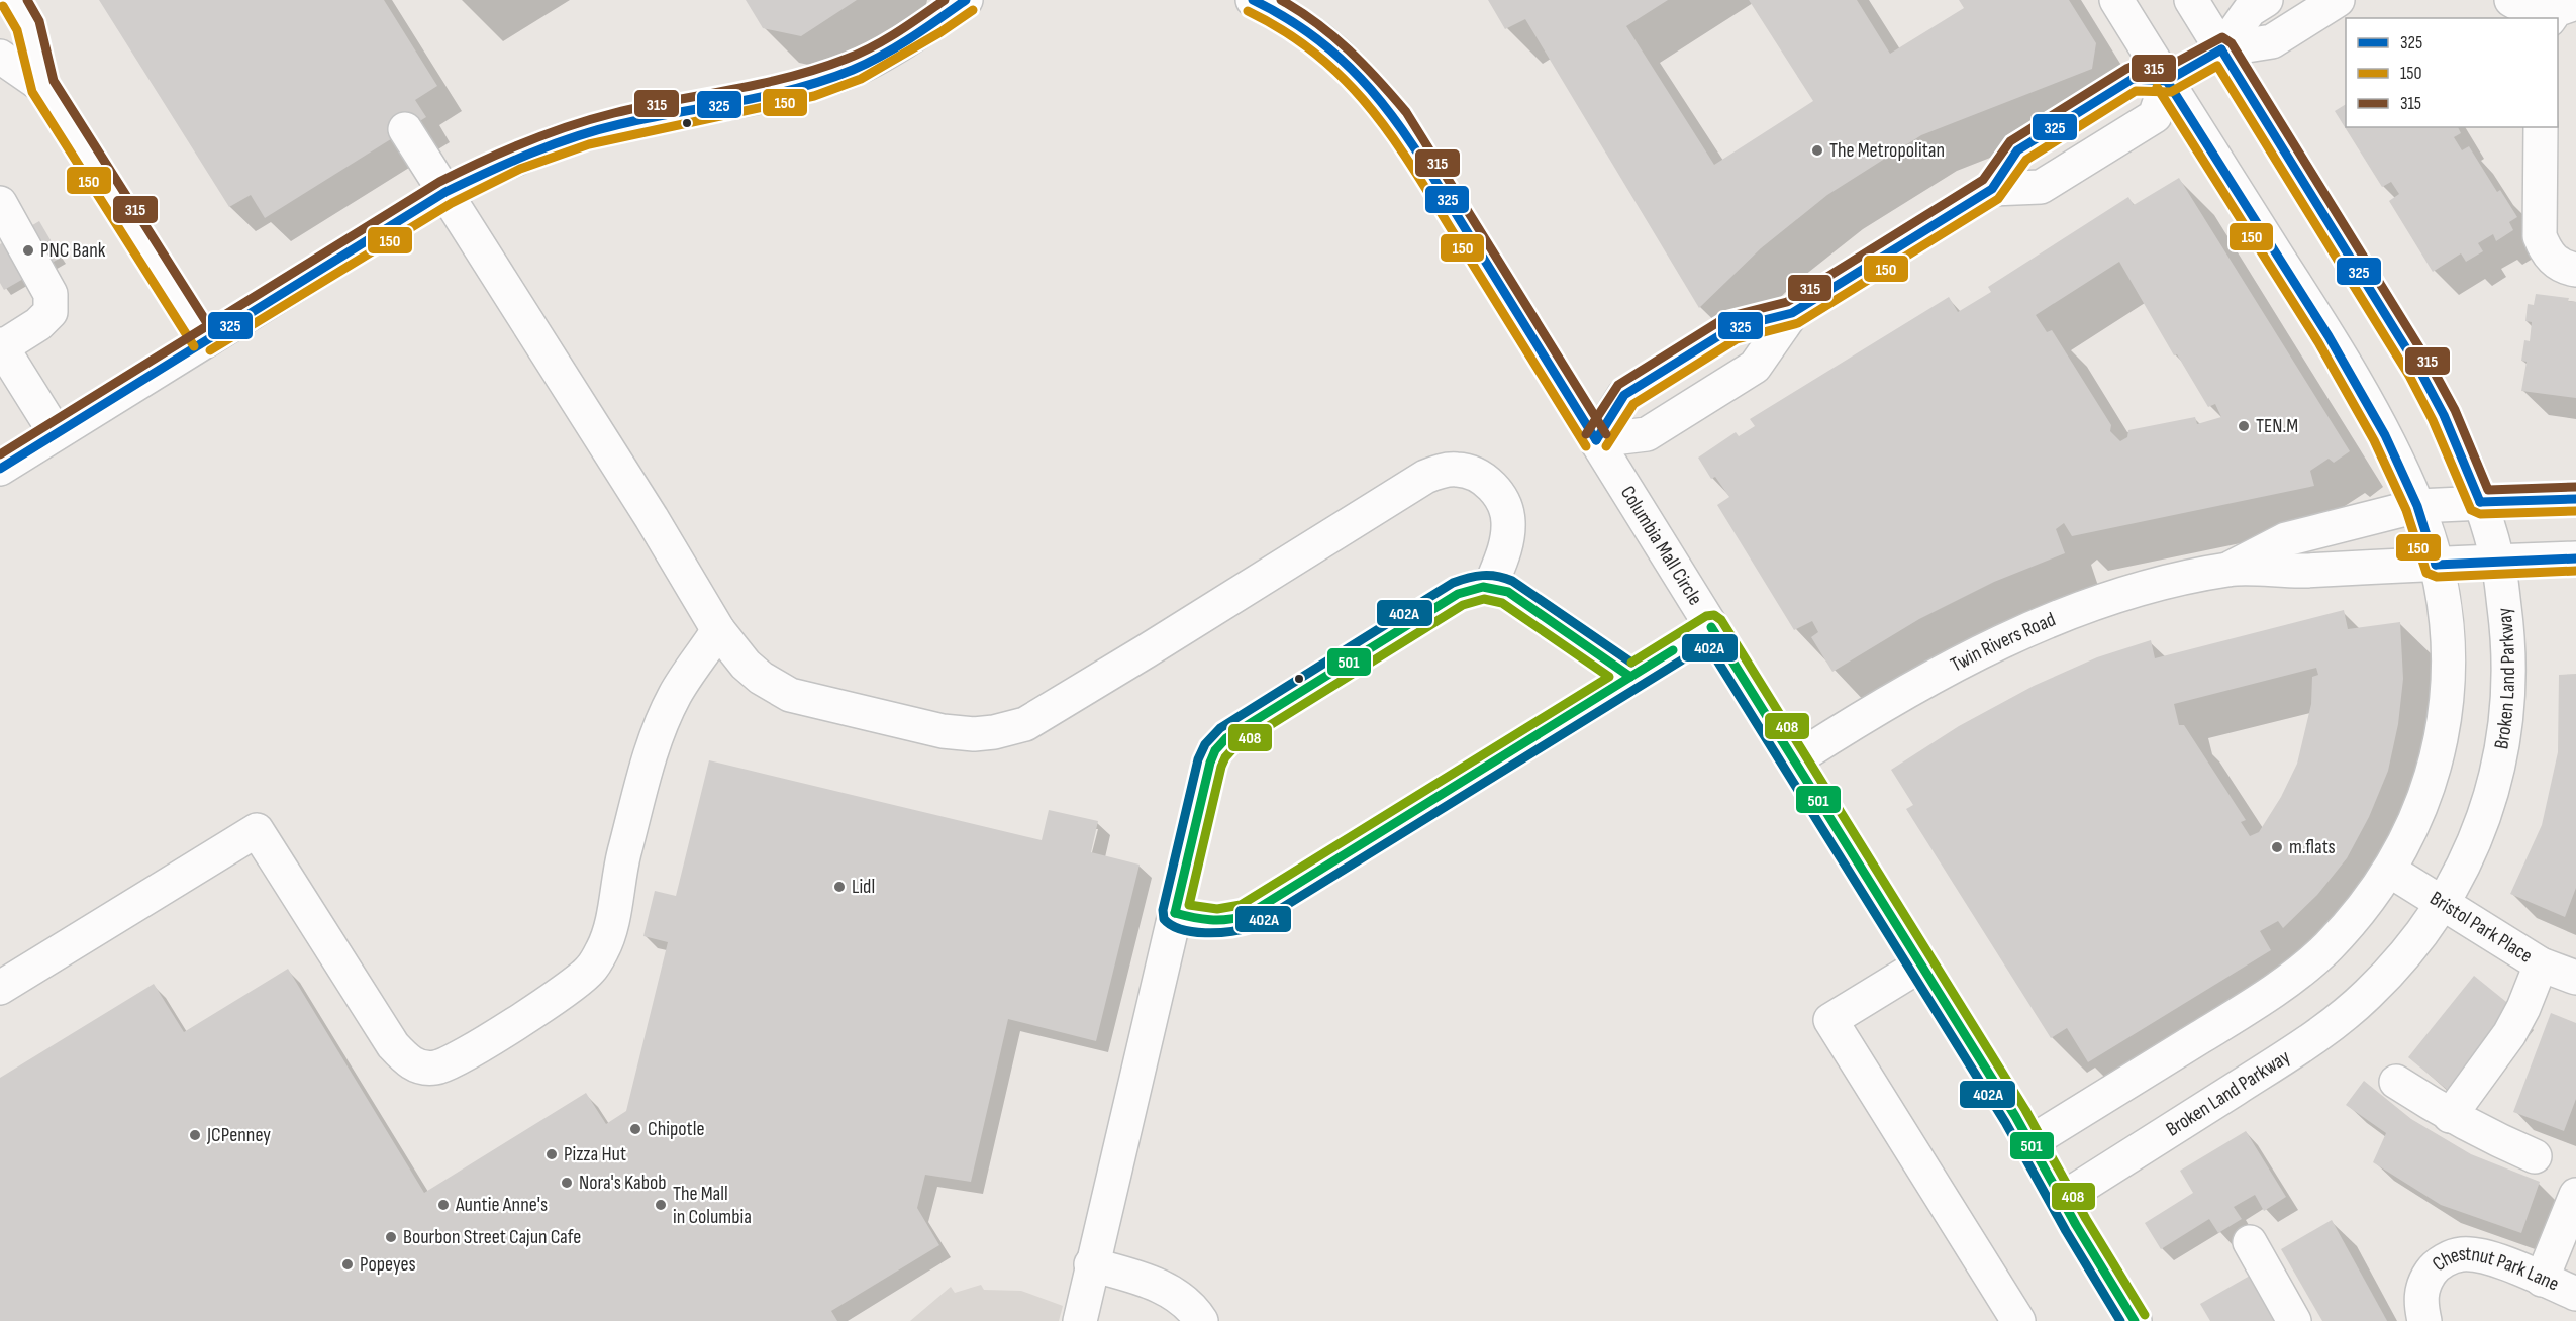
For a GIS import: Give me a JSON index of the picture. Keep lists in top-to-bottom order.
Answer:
{
  "streets": {
    "street": [
      "Columbia Mall Circle",
      "Twin Rivers Road",
      "Broken Land Parkway",
      "Bristol Park Place",
      "Chestnut Park Lane"
    ]
  },
  "crossings": [
    ["Columbia Mall Circle", "Twin Rivers Road"],
    ["Columbia Mall Circle", "Broken Land Parkway"],
    ["Twin Rivers Road", "Broken Land Parkway"],
    ["Broken Land Parkway", "Bristol Park Place"]
  ],
  "places": [
    "The Metropolitan",
    "PNC Bank",
    "TEN.M",
    "m.flats",
    "Lidl",
    "Chipotle",
    "JCPenney",
    "Pizza Hut",
    "Nora's Kabob",
    "Auntie Anne's",
    "The Mall in Columbia",
    "Bourbon Street Cajun Cafe",
    "Popeyes"
  ],
  "lines": [
    "transit line 325",
    "transit line 315",
    "transit line 150",
    "transit line 402A",
    "transit line 501",
    "transit line 408"
  ],
  "legend": ["325", "150", "315"]
}
